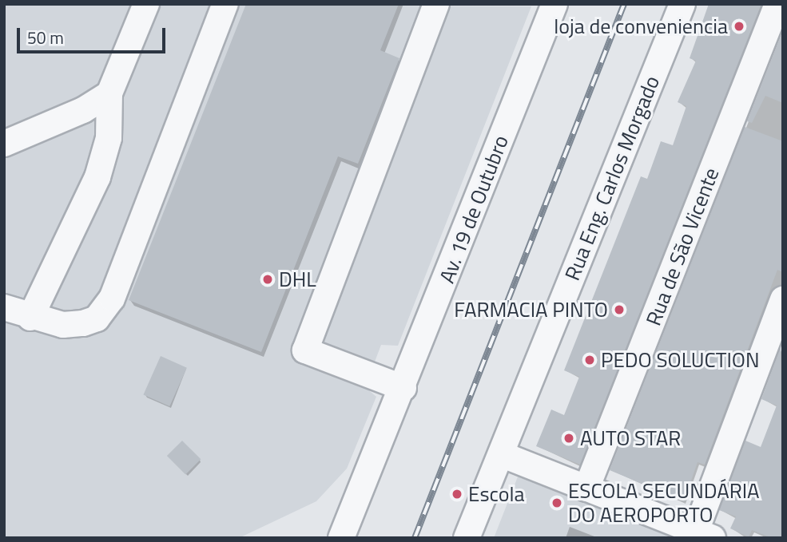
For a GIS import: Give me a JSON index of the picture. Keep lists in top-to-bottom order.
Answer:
{
  "streets": {
    "street": ["Rua Eng. Carlos Morgado", "Av. 19 de Outubro", "Rua de São Vicente"]
  },
  "places": [
    "loja de conveniencia",
    "DHL",
    "FARMACIA PINTO",
    "PEDO SOLUCTION",
    "AUTO STAR",
    "Escola",
    "ESCOLA SECUNDÁRIA DO AEROPORTO"
  ],
  "scale_bar": "50 m"
}
